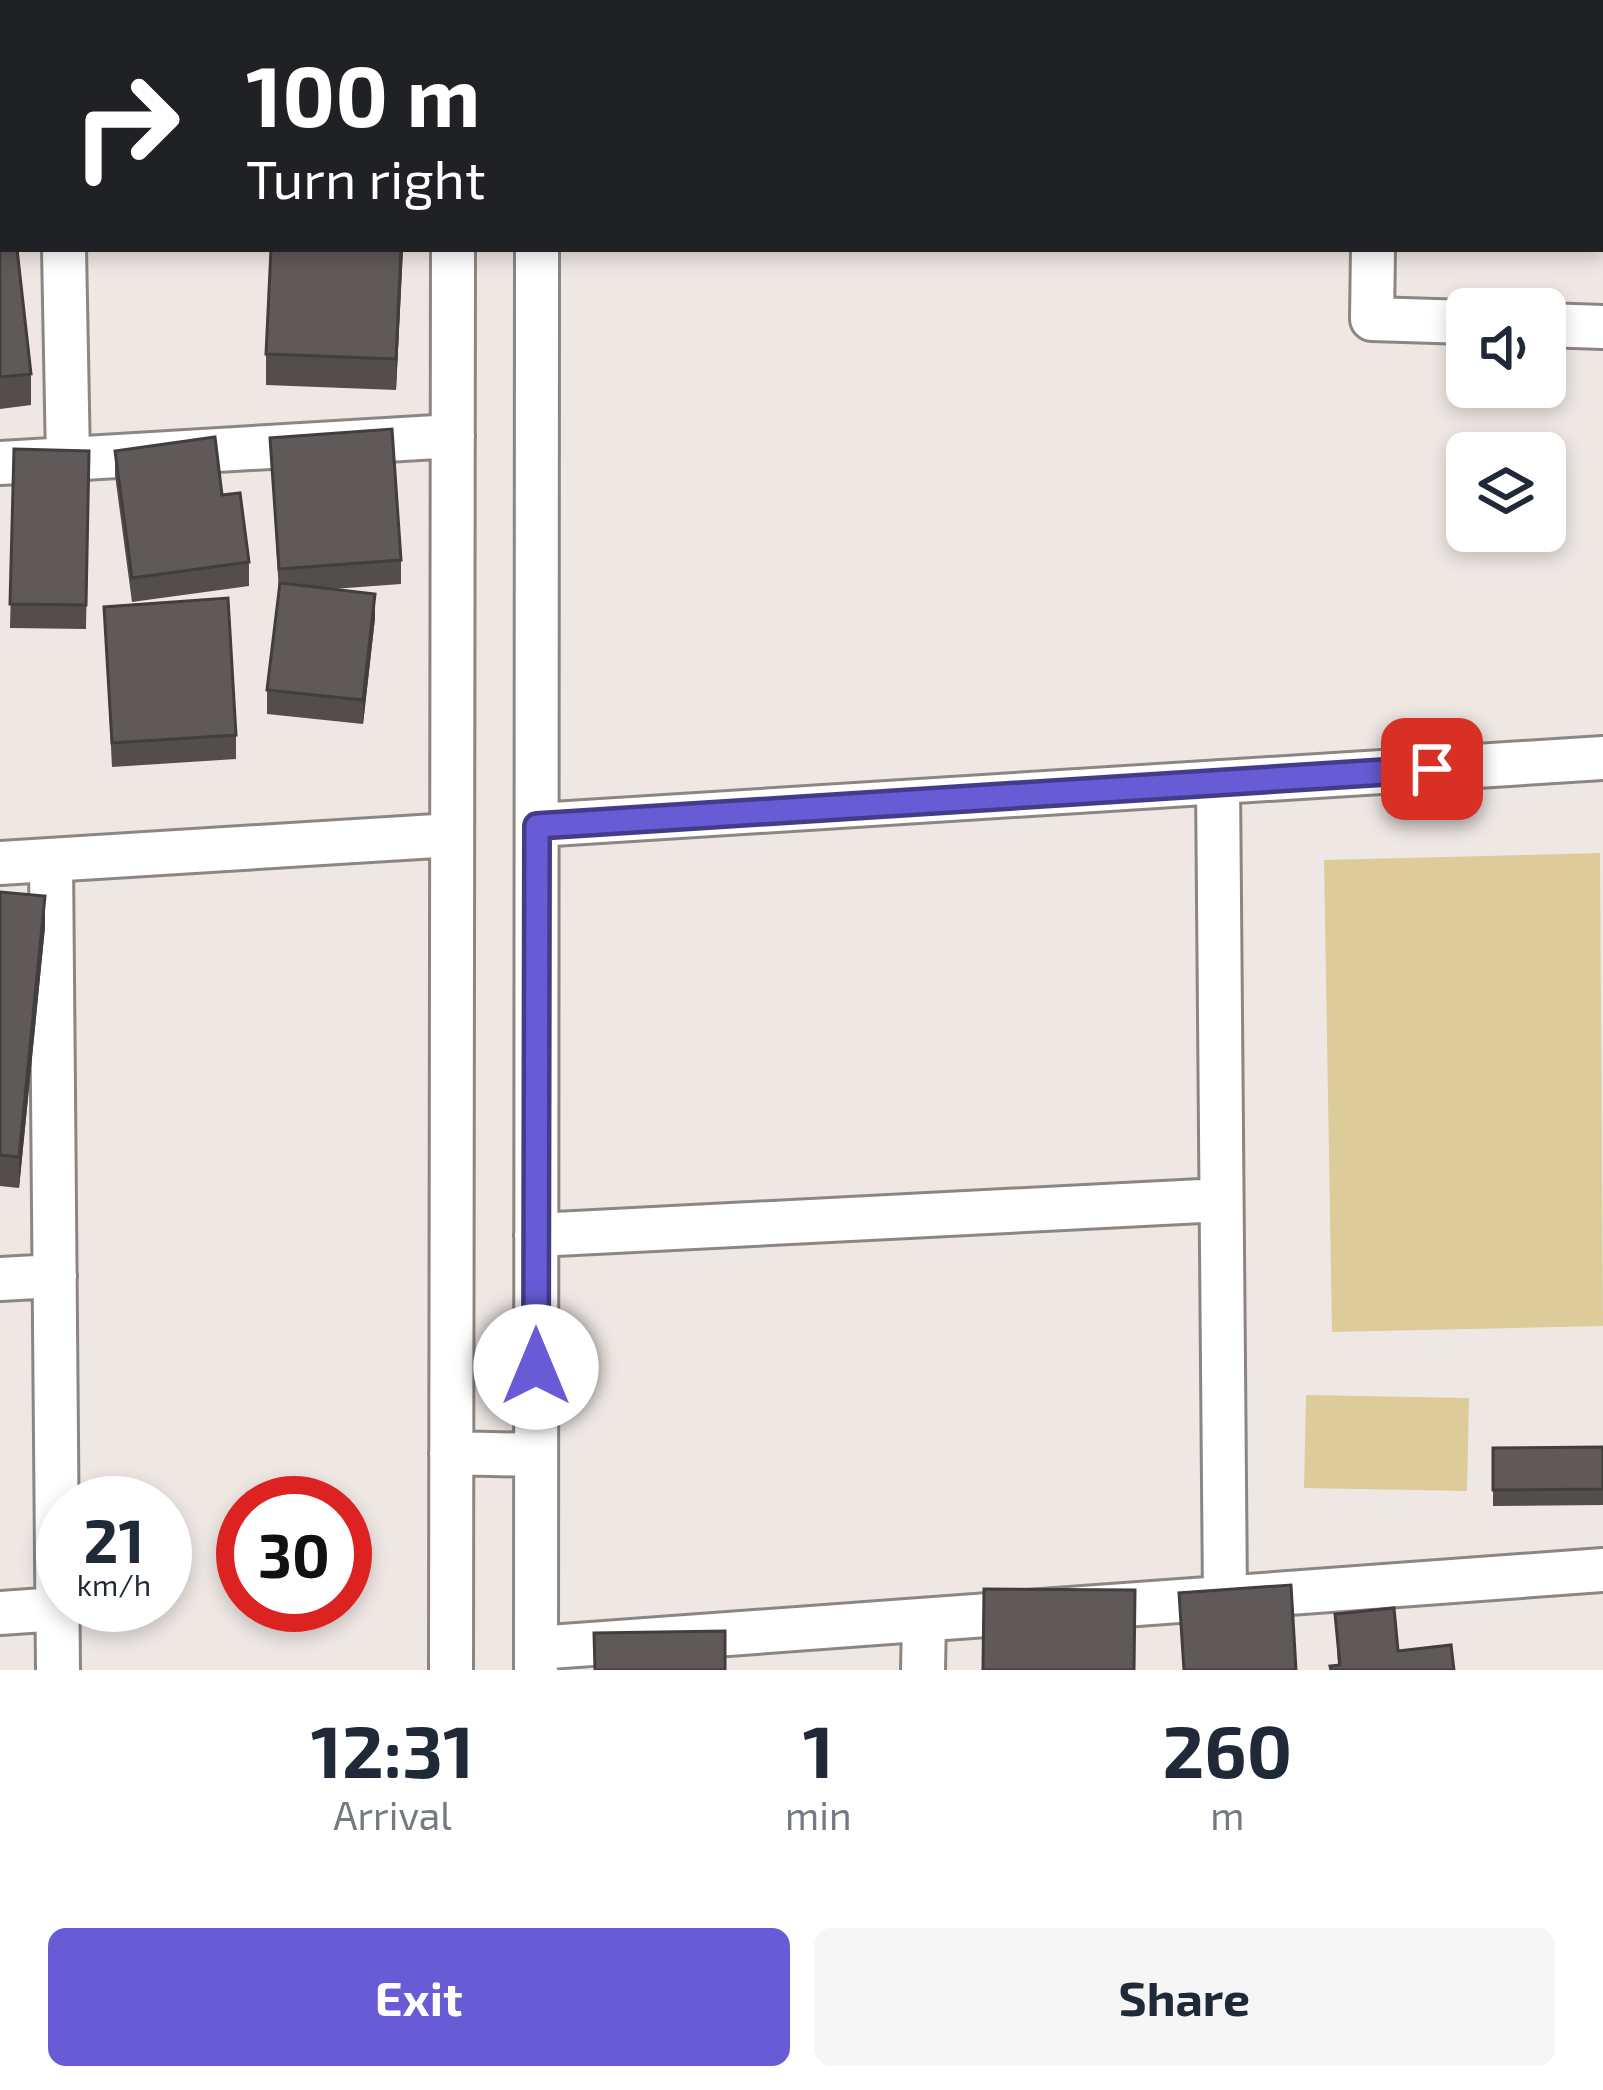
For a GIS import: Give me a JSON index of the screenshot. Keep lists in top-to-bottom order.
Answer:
{
  "page": {
    "turn": ["100 m", "Turn right"],
    "speed": "21 km/h",
    "limit": "30",
    "eta": [
      "12:31",
      "Arrival",
      "1",
      "min",
      "260",
      "m"
    ],
    "buttons": ["Exit", "Share"]
  }
}
